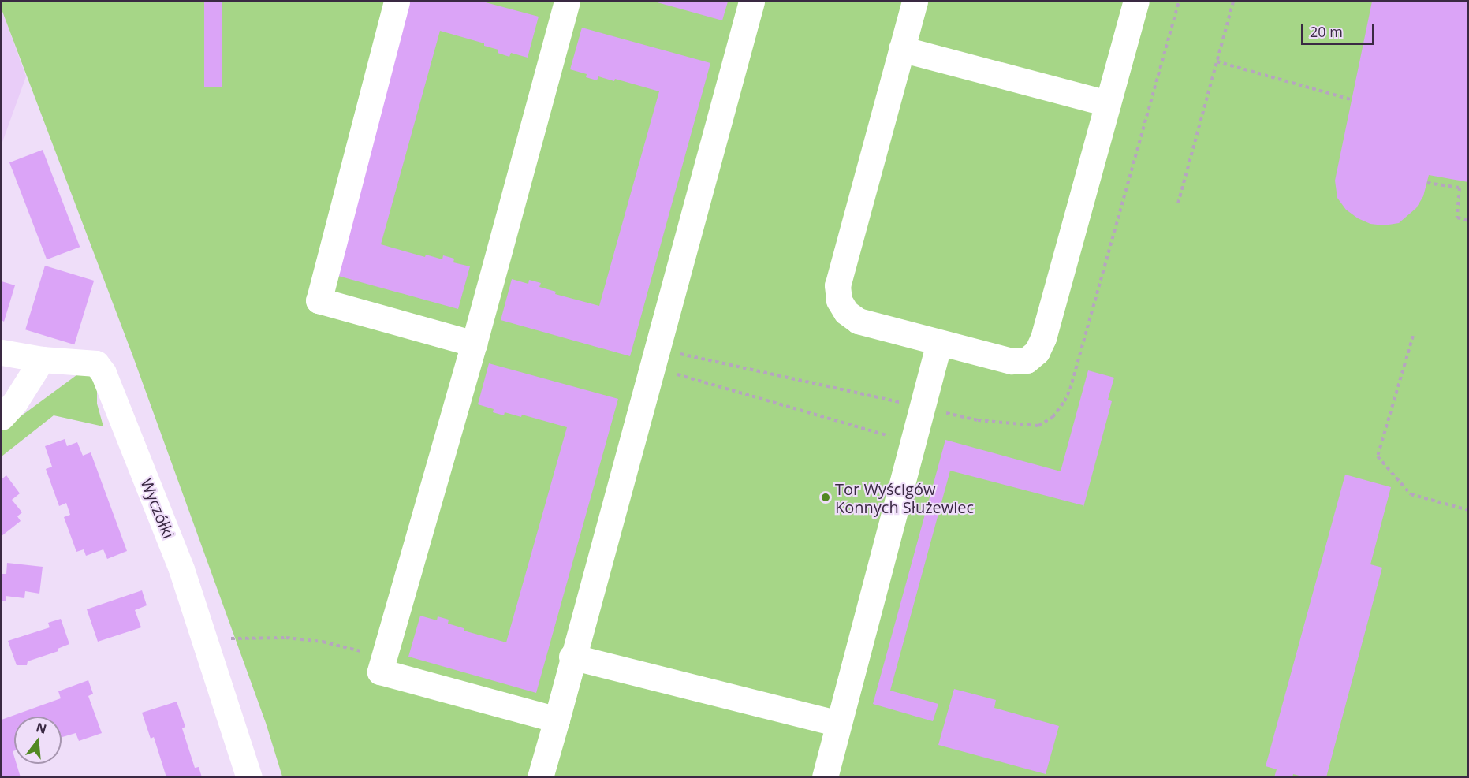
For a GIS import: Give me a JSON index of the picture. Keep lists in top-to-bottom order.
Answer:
{
  "streets": {
    "street": ["Wyczółki"]
  },
  "places": ["Tor Wyścigów Konnych Służewiec"],
  "scale_bar": "20 m",
  "north": "top"
}
